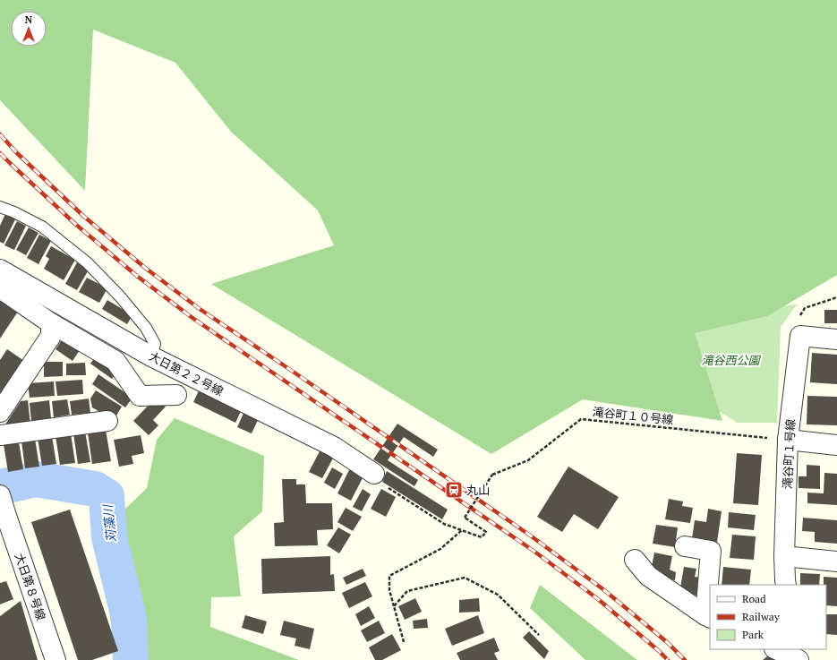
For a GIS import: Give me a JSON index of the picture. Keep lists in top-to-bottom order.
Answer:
{
  "streets": {
    "street": ["大日第２２号線", "滝谷町１号線", "大日第８号線"],
    "path": ["滝谷町１０号線"]
  },
  "crossings": [
    ["滝谷町１０号線", "滝谷町１号線"]
  ],
  "water": ["苅藻川"],
  "parks": ["滝谷西公園"],
  "places": {
    "station": ["丸山"]
  },
  "legend": ["Road", "Railway", "Park"],
  "north": "top"
}
